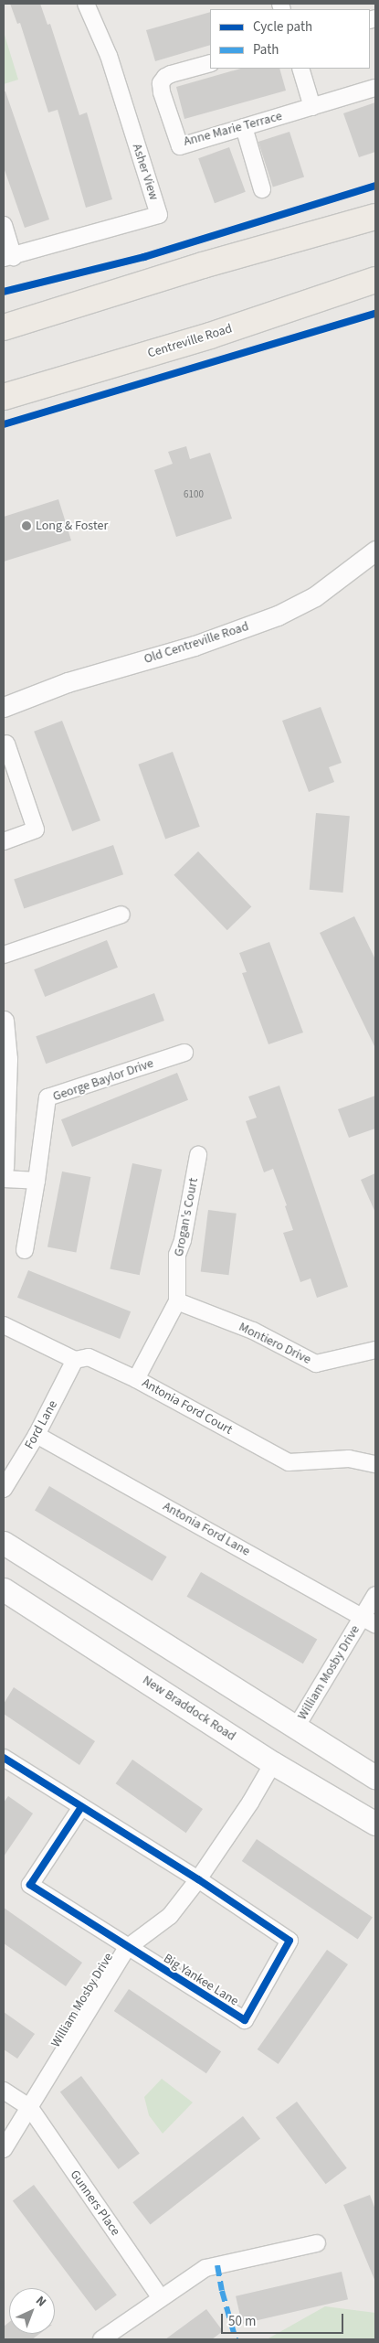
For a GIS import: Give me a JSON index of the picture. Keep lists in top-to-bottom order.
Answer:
{
  "streets": {
    "highway": ["Centreville Road"],
    "main road": ["New Braddock Road"],
    "street": [
      "Anne Marie Terrace",
      "Asher View",
      "Old Centreville Road",
      "George Baylor Drive",
      "Grogan's Court",
      "Montiero Drive",
      "Antonia Ford Court",
      "Ford Lane",
      "Antonia Ford Lane",
      "William Mosby Drive",
      "Big Yankee Lane",
      "Gunners Place"
    ]
  },
  "crossings": [
    ["Grogan's Court", "Montiero Drive"],
    ["Grogan's Court", "Antonia Ford Court"],
    ["Antonia Ford Court", "Ford Lane"],
    ["Ford Lane", "Antonia Ford Lane"],
    ["Antonia Ford Lane", "William Mosby Drive"],
    ["William Mosby Drive", "New Braddock Road"],
    ["William Mosby Drive", "Big Yankee Lane"],
    ["William Mosby Drive", "Gunners Place"]
  ],
  "places": ["Long & Foster"],
  "house_numbers": ["6100"],
  "legend": ["Cycle path", "Path"],
  "scale_bar": "50 m",
  "north": "top right"
}
